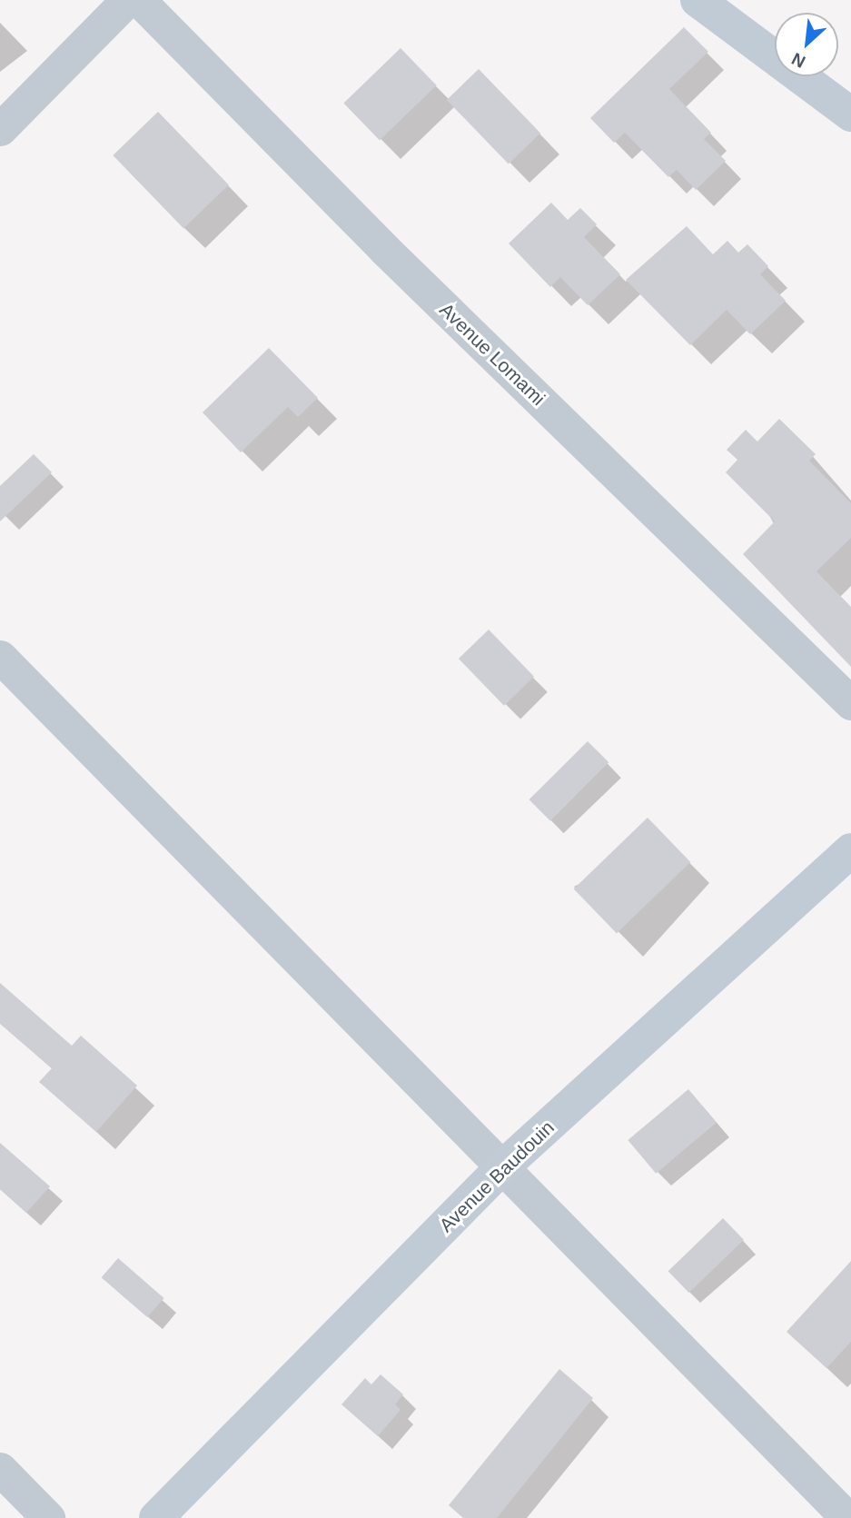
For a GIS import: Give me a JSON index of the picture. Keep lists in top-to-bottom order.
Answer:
{
  "streets": {
    "street": ["Avenue Lomami", "Avenue Baudouin"]
  },
  "north": "bottom left"
}
